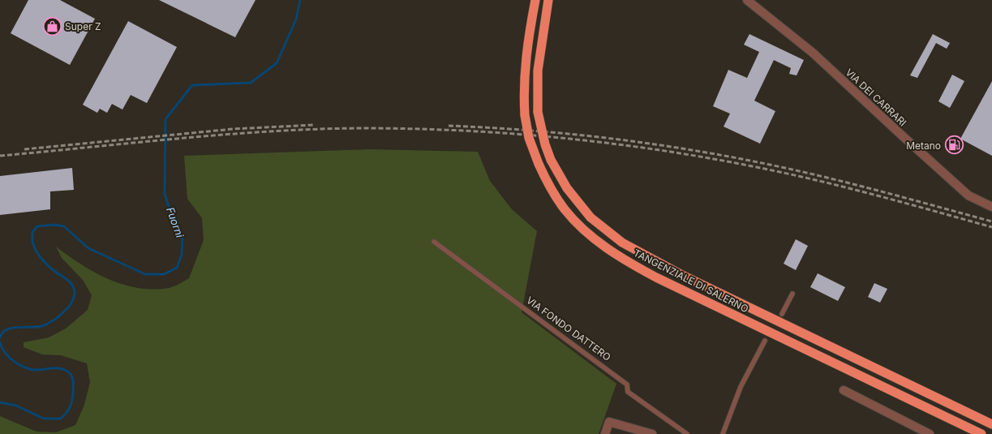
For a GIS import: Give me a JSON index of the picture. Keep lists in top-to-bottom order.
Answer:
{
  "streets": {
    "highway": ["TANGENZIALE DI SALERNO"],
    "street": ["VIA DEI CARRARI"],
    "lane": ["VIA FONDO DATTERO"]
  },
  "water": ["Fuorni"],
  "places": {
    "shop": ["Super Z"],
    "fuel station": ["Metano"]
  }
}
